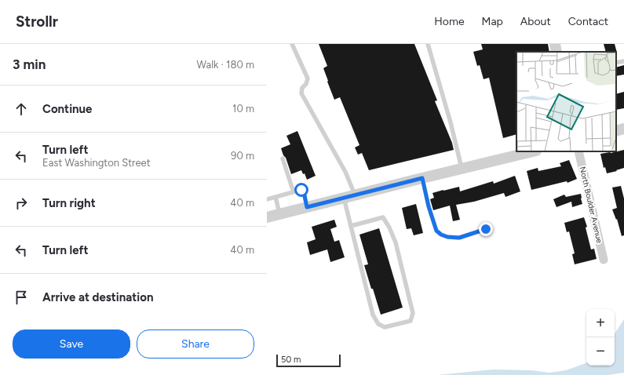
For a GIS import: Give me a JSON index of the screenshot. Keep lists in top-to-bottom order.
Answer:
{
  "streets": {
    "street": ["North Boulder Avenue"]
  },
  "scale_bar": "50 m",
  "page": {
    "header": "Strollr",
    "nav": [
      "Home",
      "Map",
      "About",
      "Contact"
    ],
    "heading": ["3 min", "Walk · 180 m"],
    "list": [
      ["Continue", "10 m"],
      ["Turn left", "East Washington Street", "90 m"],
      ["Turn right", "40 m"],
      ["Turn left", "40 m"],
      "Arrive at destination"
    ],
    "map_buttons": ["+", "−"],
    "buttons": ["Save", "Share"],
    "scale": "50 m"
  }
}
